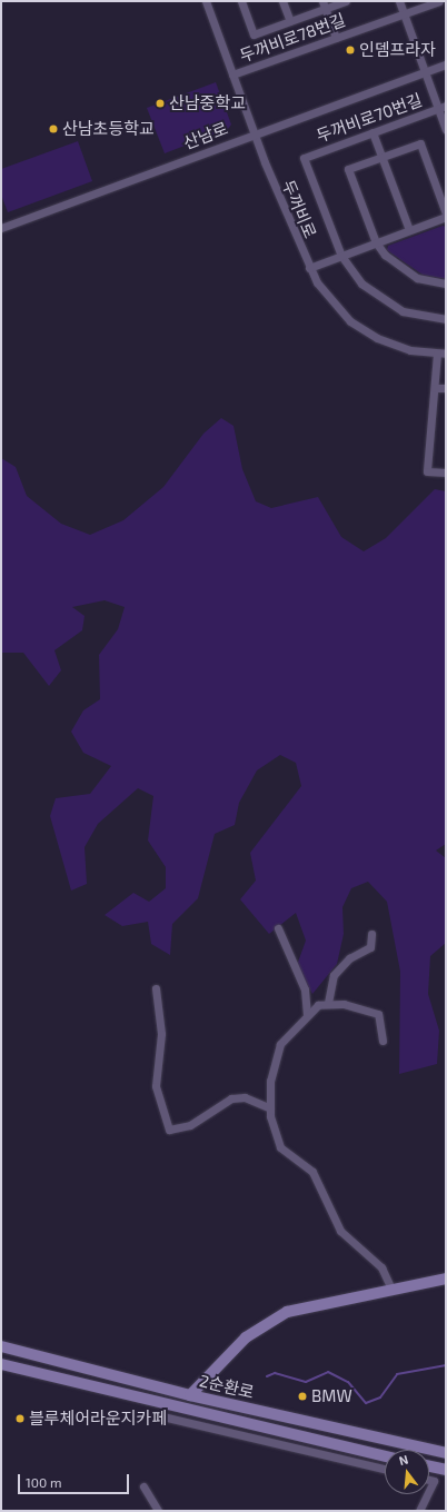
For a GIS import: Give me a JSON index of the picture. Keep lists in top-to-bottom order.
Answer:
{
  "streets": {
    "street": [
      "두꺼비로78번길",
      "두꺼비로70번길",
      "산남로",
      "두꺼비로",
      "2순환로"
    ]
  },
  "crossings": [
    ["두꺼비로78번길", "두꺼비로"],
    ["산남로", "두꺼비로"]
  ],
  "places": [
    "인뎀프라자",
    "산남중학교",
    "산남초등학교",
    "BMW",
    "블루체어라운지카페"
  ],
  "scale_bar": "100 m",
  "north": "top"
}
